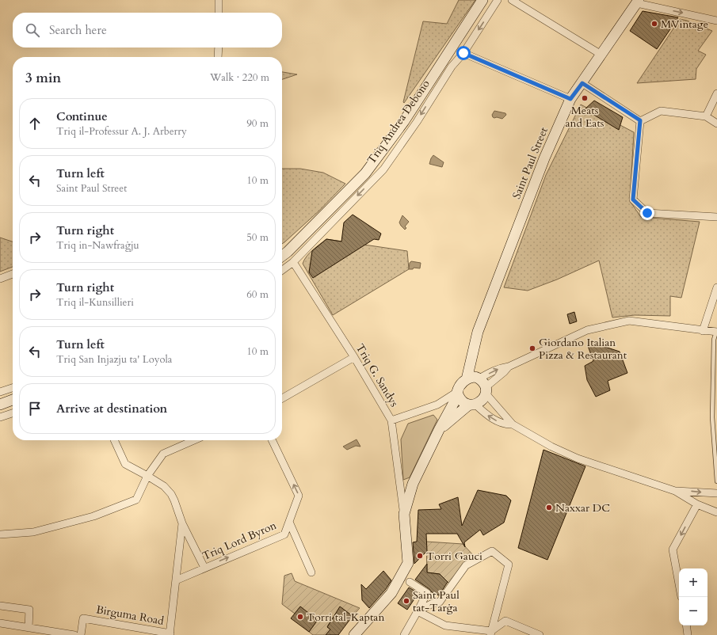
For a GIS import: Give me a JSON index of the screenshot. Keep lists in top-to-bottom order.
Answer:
{
  "streets": {
    "main road": ["Triq Andrea Debono", "Saint Paul Street"],
    "street": ["Triq G. Sandys", "Triq Lord Byron", "Birguma Road"]
  },
  "crossings": [
    ["Triq Andrea Debono", "Triq G. Sandys"],
    ["Saint Paul Street", "Triq G. Sandys"]
  ],
  "places": [
    "MVintage",
    "Meats and Eats",
    "Giordano Italian Pizza & Restaurant",
    "Naxxar DC",
    "Torri Gauci",
    "Saint Paul tat-Tarġa",
    "Torri tal-Kaptan"
  ],
  "page": {
    "search": "Search here",
    "heading": ["3 min", "Walk · 220 m"],
    "list": [
      ["Continue", "Triq il-Professur A. J. Arberry", "90 m"],
      ["Turn left", "Saint Paul Street", "10 m"],
      ["Turn right", "Triq in-Nawfraġju", "50 m"],
      ["Turn right", "Triq il-Kunsillieri", "60 m"],
      ["Turn left", "Triq San Injazju ta' Loyola", "10 m"],
      "Arrive at destination"
    ],
    "map_buttons": ["+", "−"]
  }
}
